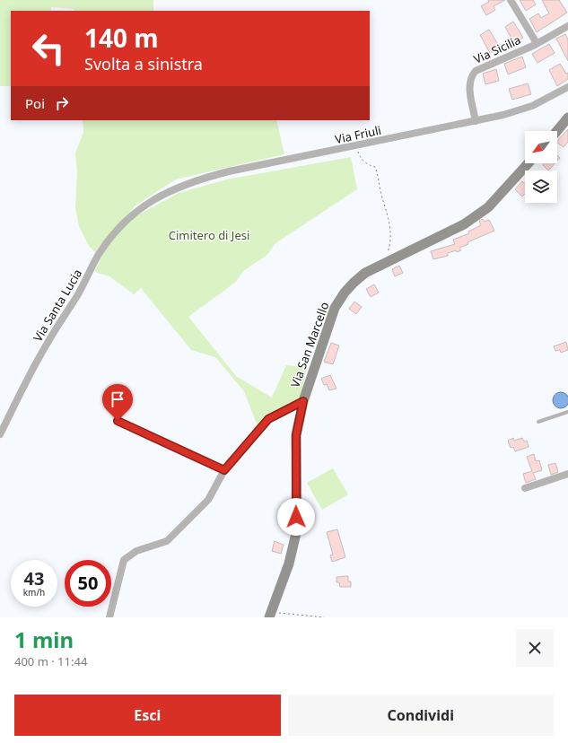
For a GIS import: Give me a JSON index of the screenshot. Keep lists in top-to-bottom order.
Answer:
{
  "streets": {
    "main road": ["Via San Marcello"],
    "street": ["Via Sicilia", "Via Friuli", "Via Santa Lucia"]
  },
  "crossings": [
    ["Via Sicilia", "Via Friuli"],
    ["Via Friuli", "Via Santa Lucia"]
  ],
  "parks": ["Cimitero di Jesi"],
  "north": "bottom left",
  "page": {
    "turn": ["140 m", "Svolta a sinistra"],
    "then": "Poi",
    "speed": "43 km/h",
    "limit": "50",
    "heading": ["1 min", "400 m · 11:44"],
    "buttons": ["Esci", "Condividi"]
  }
}
